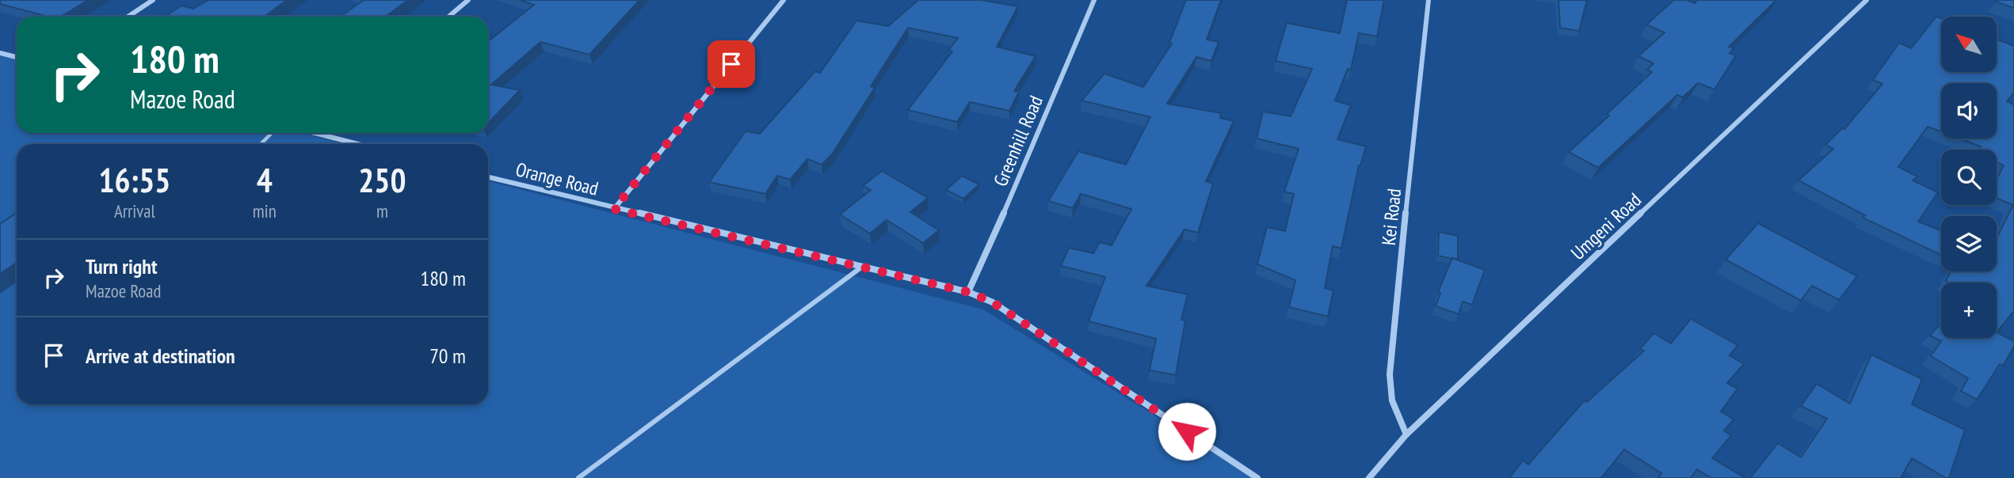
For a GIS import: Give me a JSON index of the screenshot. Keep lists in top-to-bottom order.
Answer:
{
  "streets": {
    "street": [
      "Greenhill Road",
      "Orange Road",
      "Kei Road",
      "Umgeni Road"
    ]
  },
  "crossings": [
    ["Greenhill Road", "Orange Road"],
    ["Kei Road", "Umgeni Road"]
  ],
  "north": "top left",
  "page": {
    "map_buttons": "+",
    "turn": ["180 m", "Mazoe Road"],
    "eta": [
      "16:55",
      "Arrival",
      "4",
      "min",
      "250",
      "m"
    ],
    "list": [
      {
        "name": "Turn right",
        "note": "Mazoe Road",
        "value": "180 m"
      },
      {
        "name": "Arrive at destination",
        "value": "70 m"
      }
    ]
  }
}
